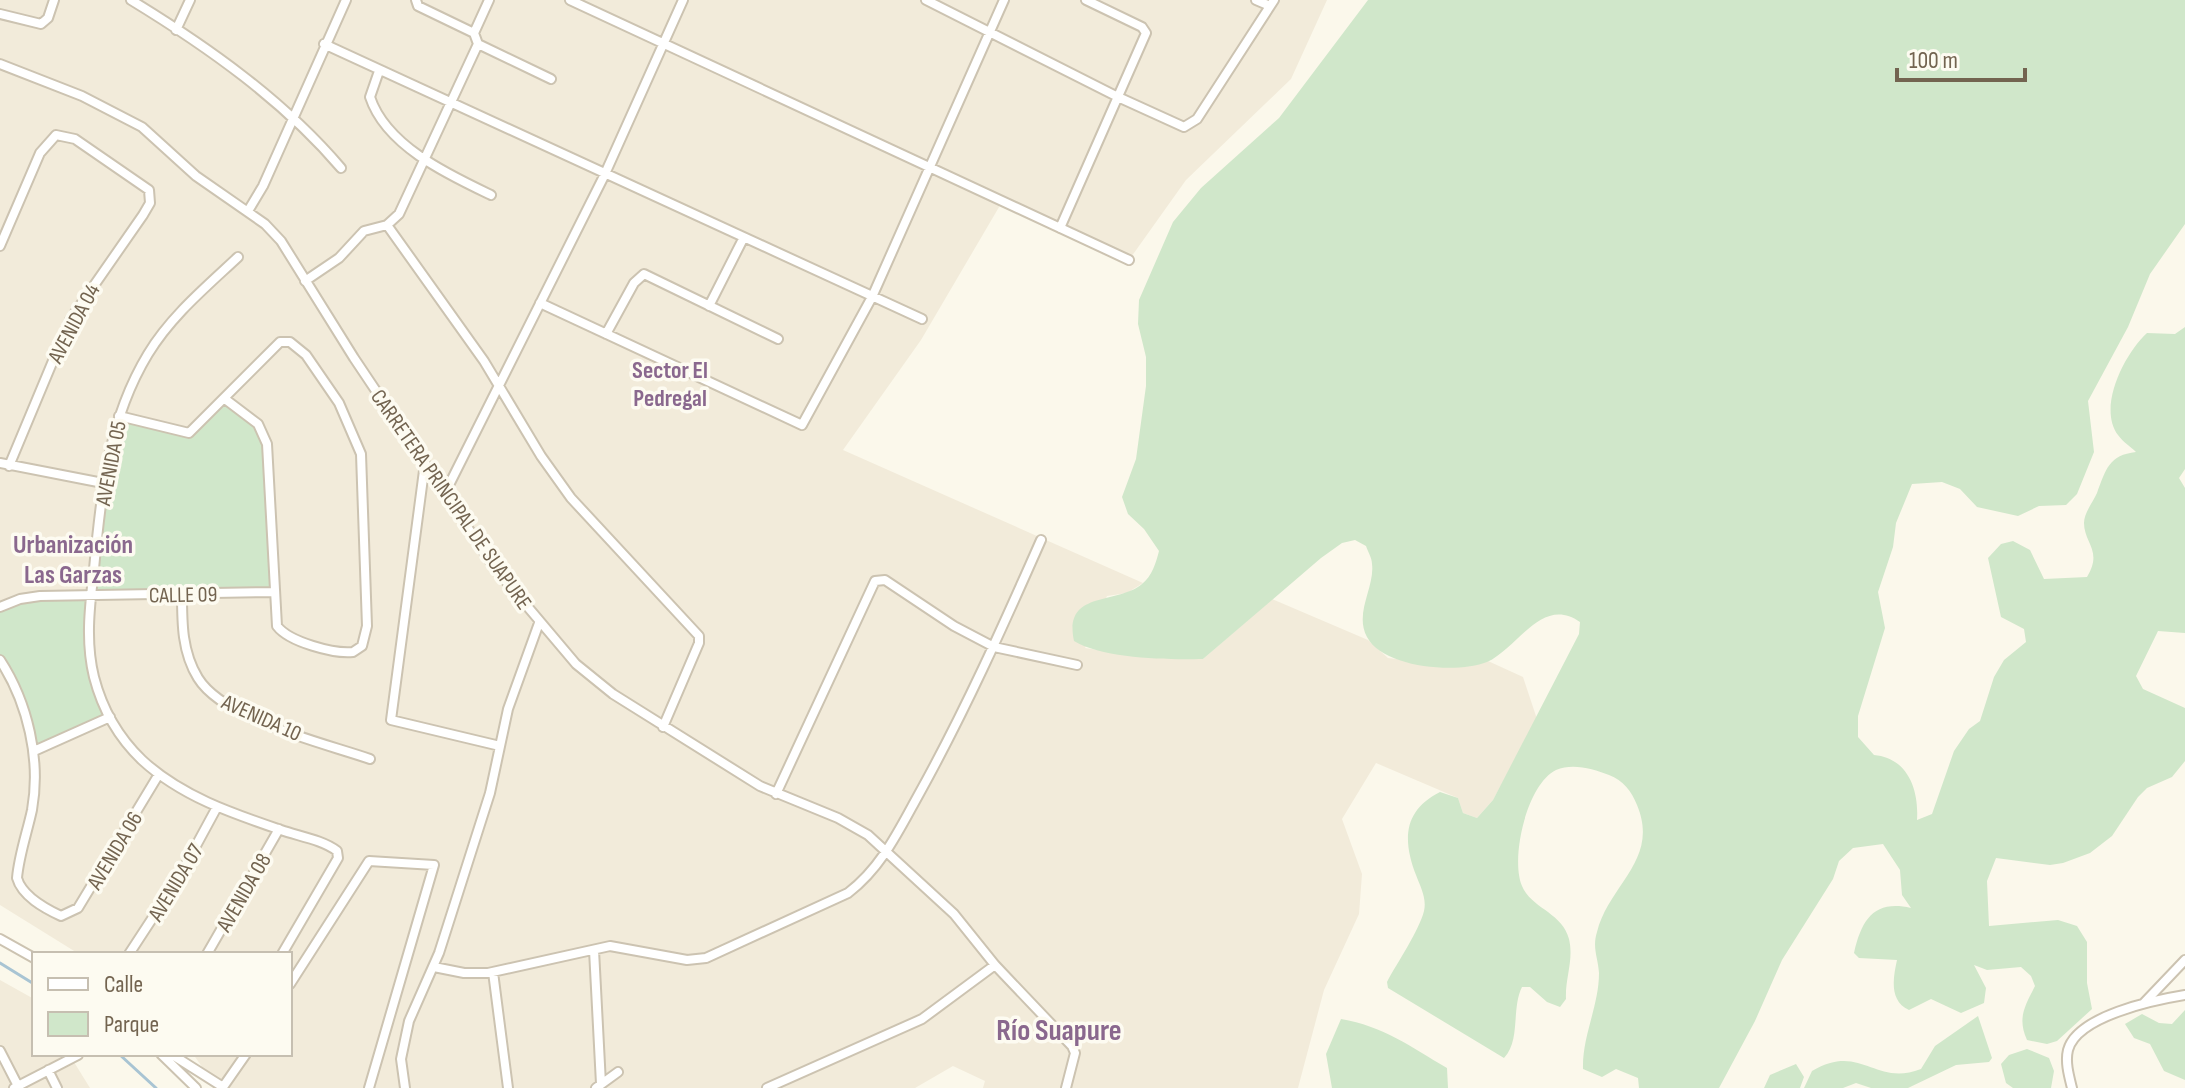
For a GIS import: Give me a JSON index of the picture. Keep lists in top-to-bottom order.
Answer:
{
  "streets": {
    "street": [
      "AVENIDA 04",
      "AVENIDA 05",
      "CARRETERA PRINCIPAL DE SUAPURE",
      "CALLE 09",
      "AVENIDA 10",
      "AVENIDA 06",
      "AVENIDA 07",
      "AVENIDA 08"
    ]
  },
  "crossings": [
    ["AVENIDA 05", "CALLE 09"],
    ["AVENIDA 05", "AVENIDA 06"],
    ["AVENIDA 05", "AVENIDA 07"],
    ["AVENIDA 05", "AVENIDA 08"],
    ["CALLE 09", "AVENIDA 10"]
  ],
  "districts": ["Sector El Pedregal", "Urbanización Las Garzas", "Río Suapure"],
  "legend": ["Calle", "Parque"],
  "scale_bar": "100 m"
}
